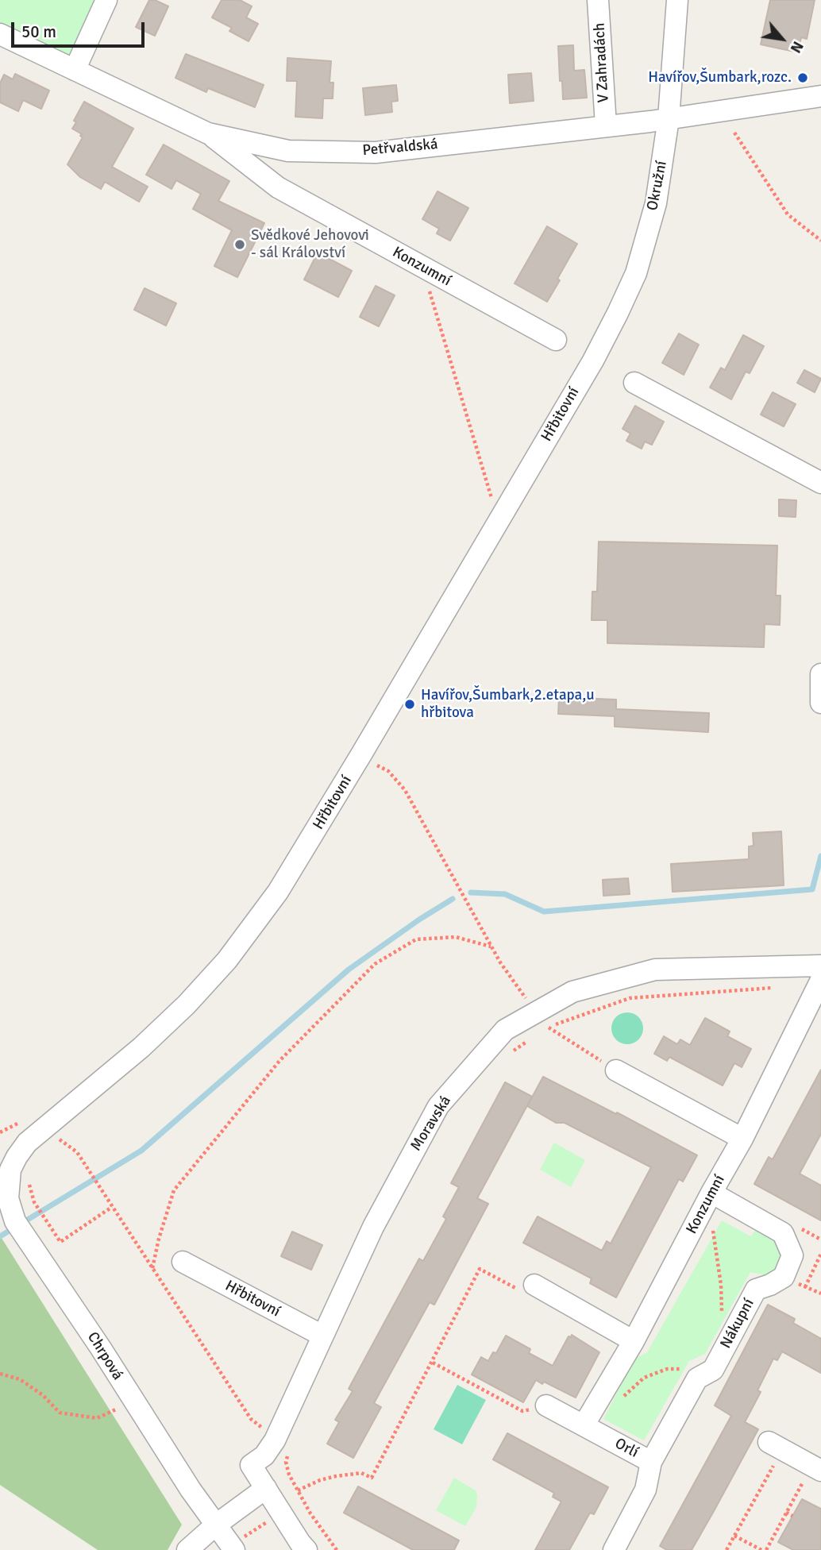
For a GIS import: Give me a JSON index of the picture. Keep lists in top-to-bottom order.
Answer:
{
  "streets": {
    "street": [
      "V Zahradách",
      "Petřvaldská",
      "Okružní",
      "Konzumní",
      "Hřbitovní",
      "Moravská",
      "Nákupní",
      "Chrpová",
      "Orlí"
    ]
  },
  "crossings": [
    ["V Zahradách", "Petřvaldská"],
    ["Petřvaldská", "Okružní"],
    ["Petřvaldská", "Konzumní"],
    ["Okružní", "Hřbitovní"],
    ["Konzumní", "Nákupní"],
    ["Konzumní", "Orlí"],
    ["Hřbitovní", "Moravská"],
    ["Hřbitovní", "Chrpová"],
    ["Nákupní", "Orlí"]
  ],
  "places": ["Havířov,Šumbark,rozc.", "Svědkové Jehovovi - sál Království", "Havířov,Šumbark,2.etapa,u hřbitova"],
  "scale_bar": "50 m",
  "north": "bottom right"
}
